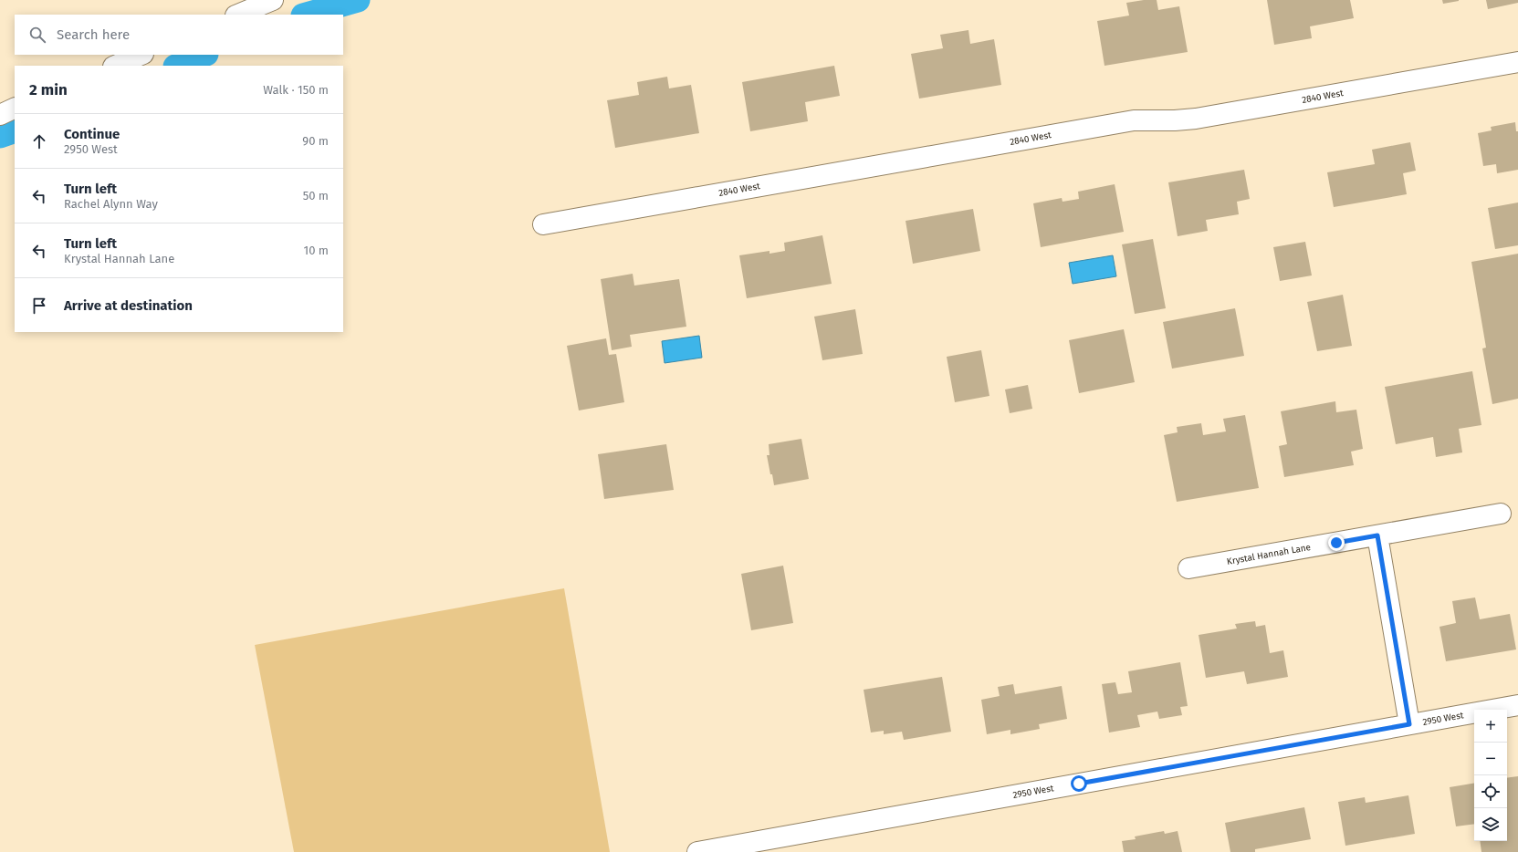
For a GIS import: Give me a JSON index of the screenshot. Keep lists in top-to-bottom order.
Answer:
{
  "streets": {
    "street": ["2840 West", "Krystal Hannah Lane", "2950 West"]
  },
  "page": {
    "search": "Search here",
    "heading": ["2 min", "Walk · 150 m"],
    "list": [
      ["Continue", "2950 West", "90 m"],
      ["Turn left", "Rachel Alynn Way", "50 m"],
      ["Turn left", "Krystal Hannah Lane", "10 m"],
      "Arrive at destination"
    ],
    "map_buttons": ["+", "−"]
  }
}
